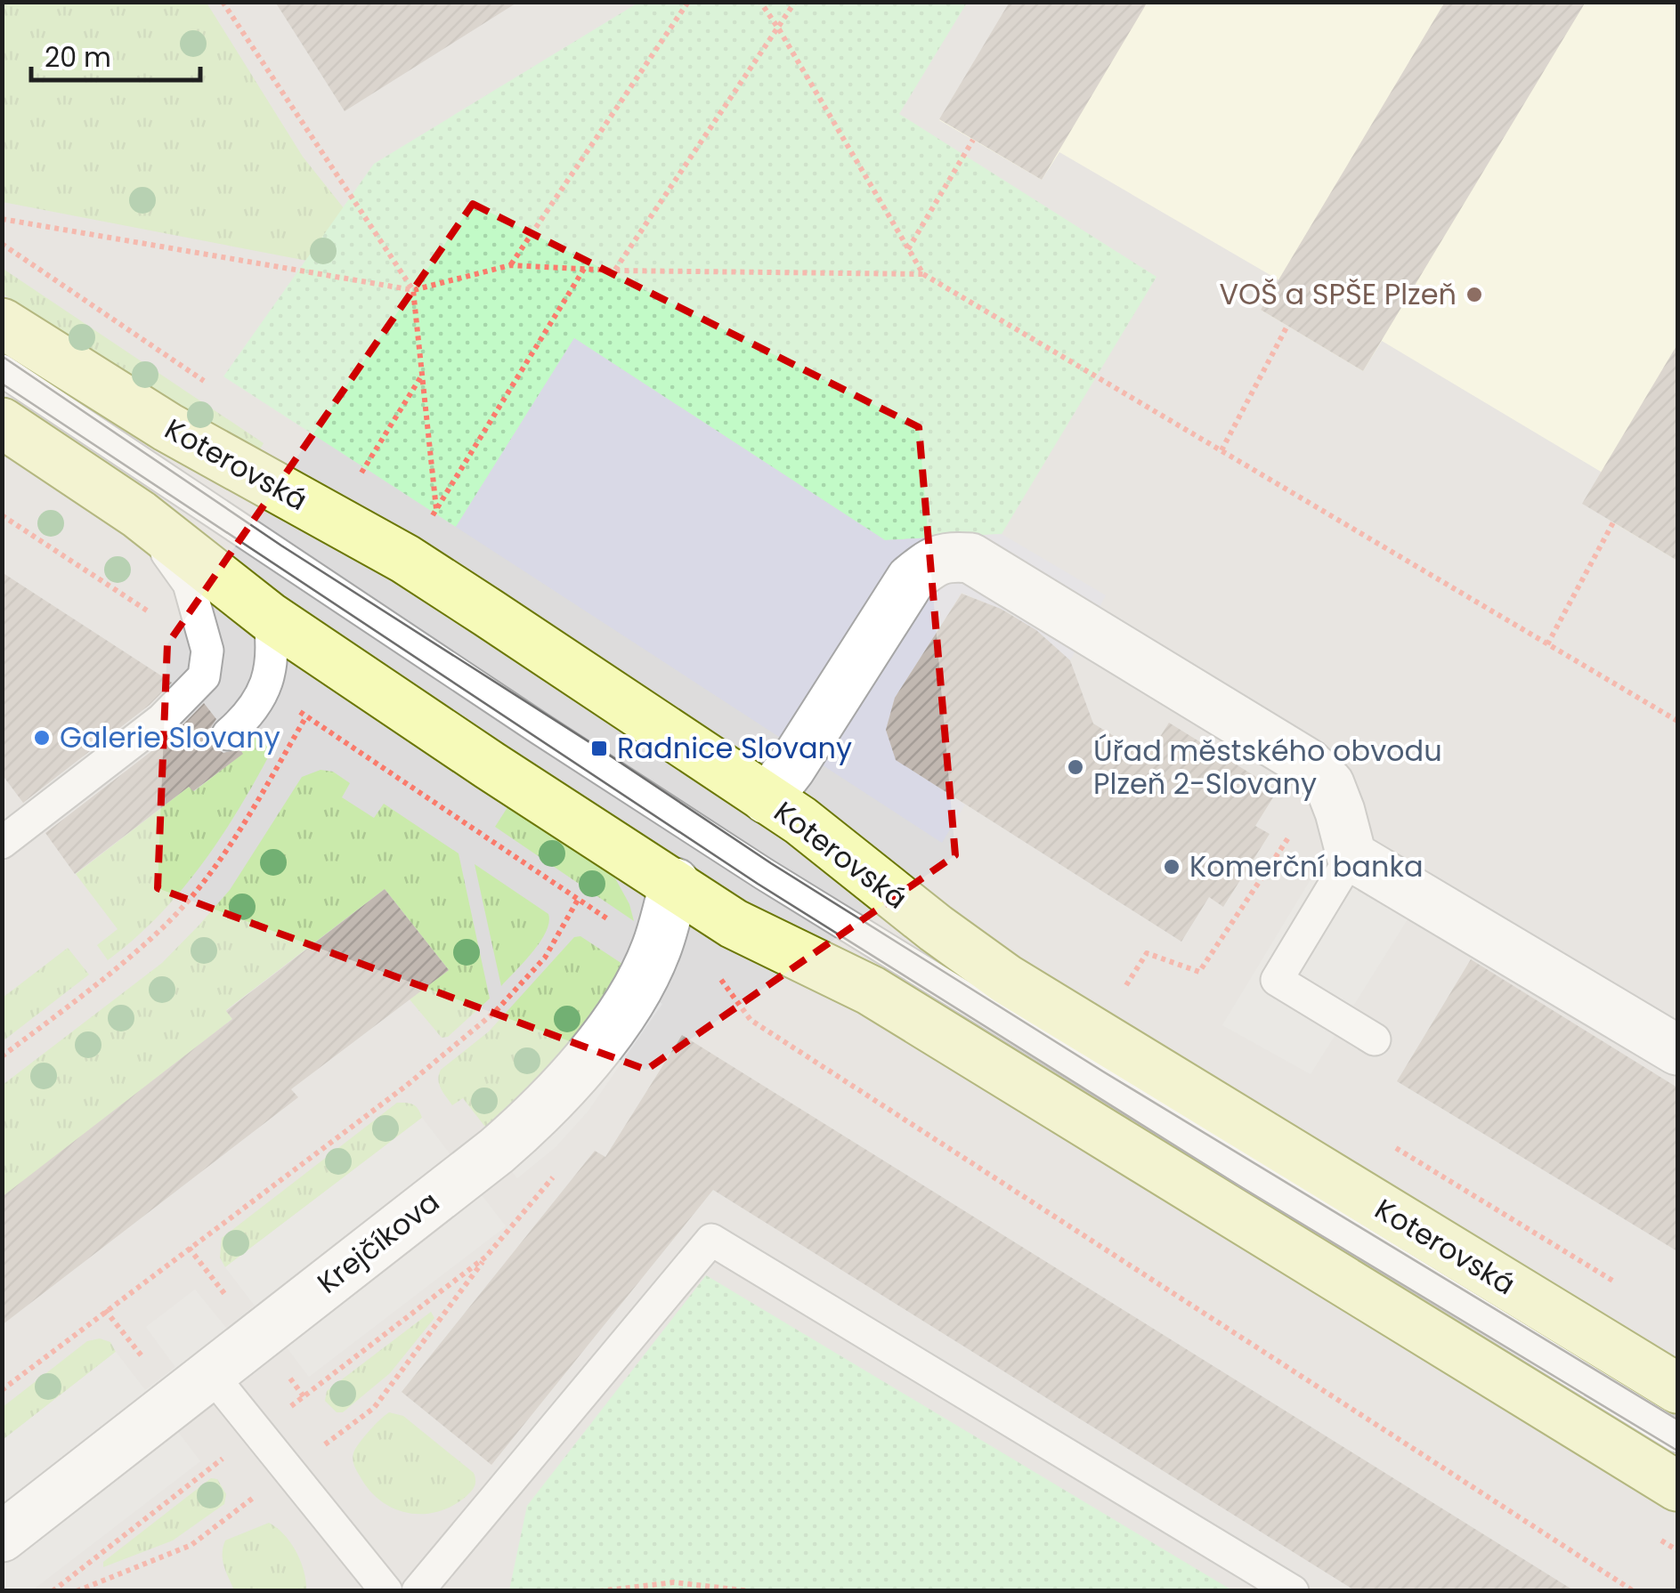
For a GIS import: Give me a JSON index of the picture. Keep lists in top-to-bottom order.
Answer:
{
  "streets": {
    "street": ["Koterovská", "Krejčíkova"]
  },
  "places": {
    "other": [
      "VOŠ a SPŠE Plzeň",
      "Galerie Slovany",
      "Úřad městského obvodu Plzeň 2-Slovany",
      "Komerční banka"
    ],
    "transit": ["Radnice Slovany"]
  },
  "scale_bar": "20 m"
}
